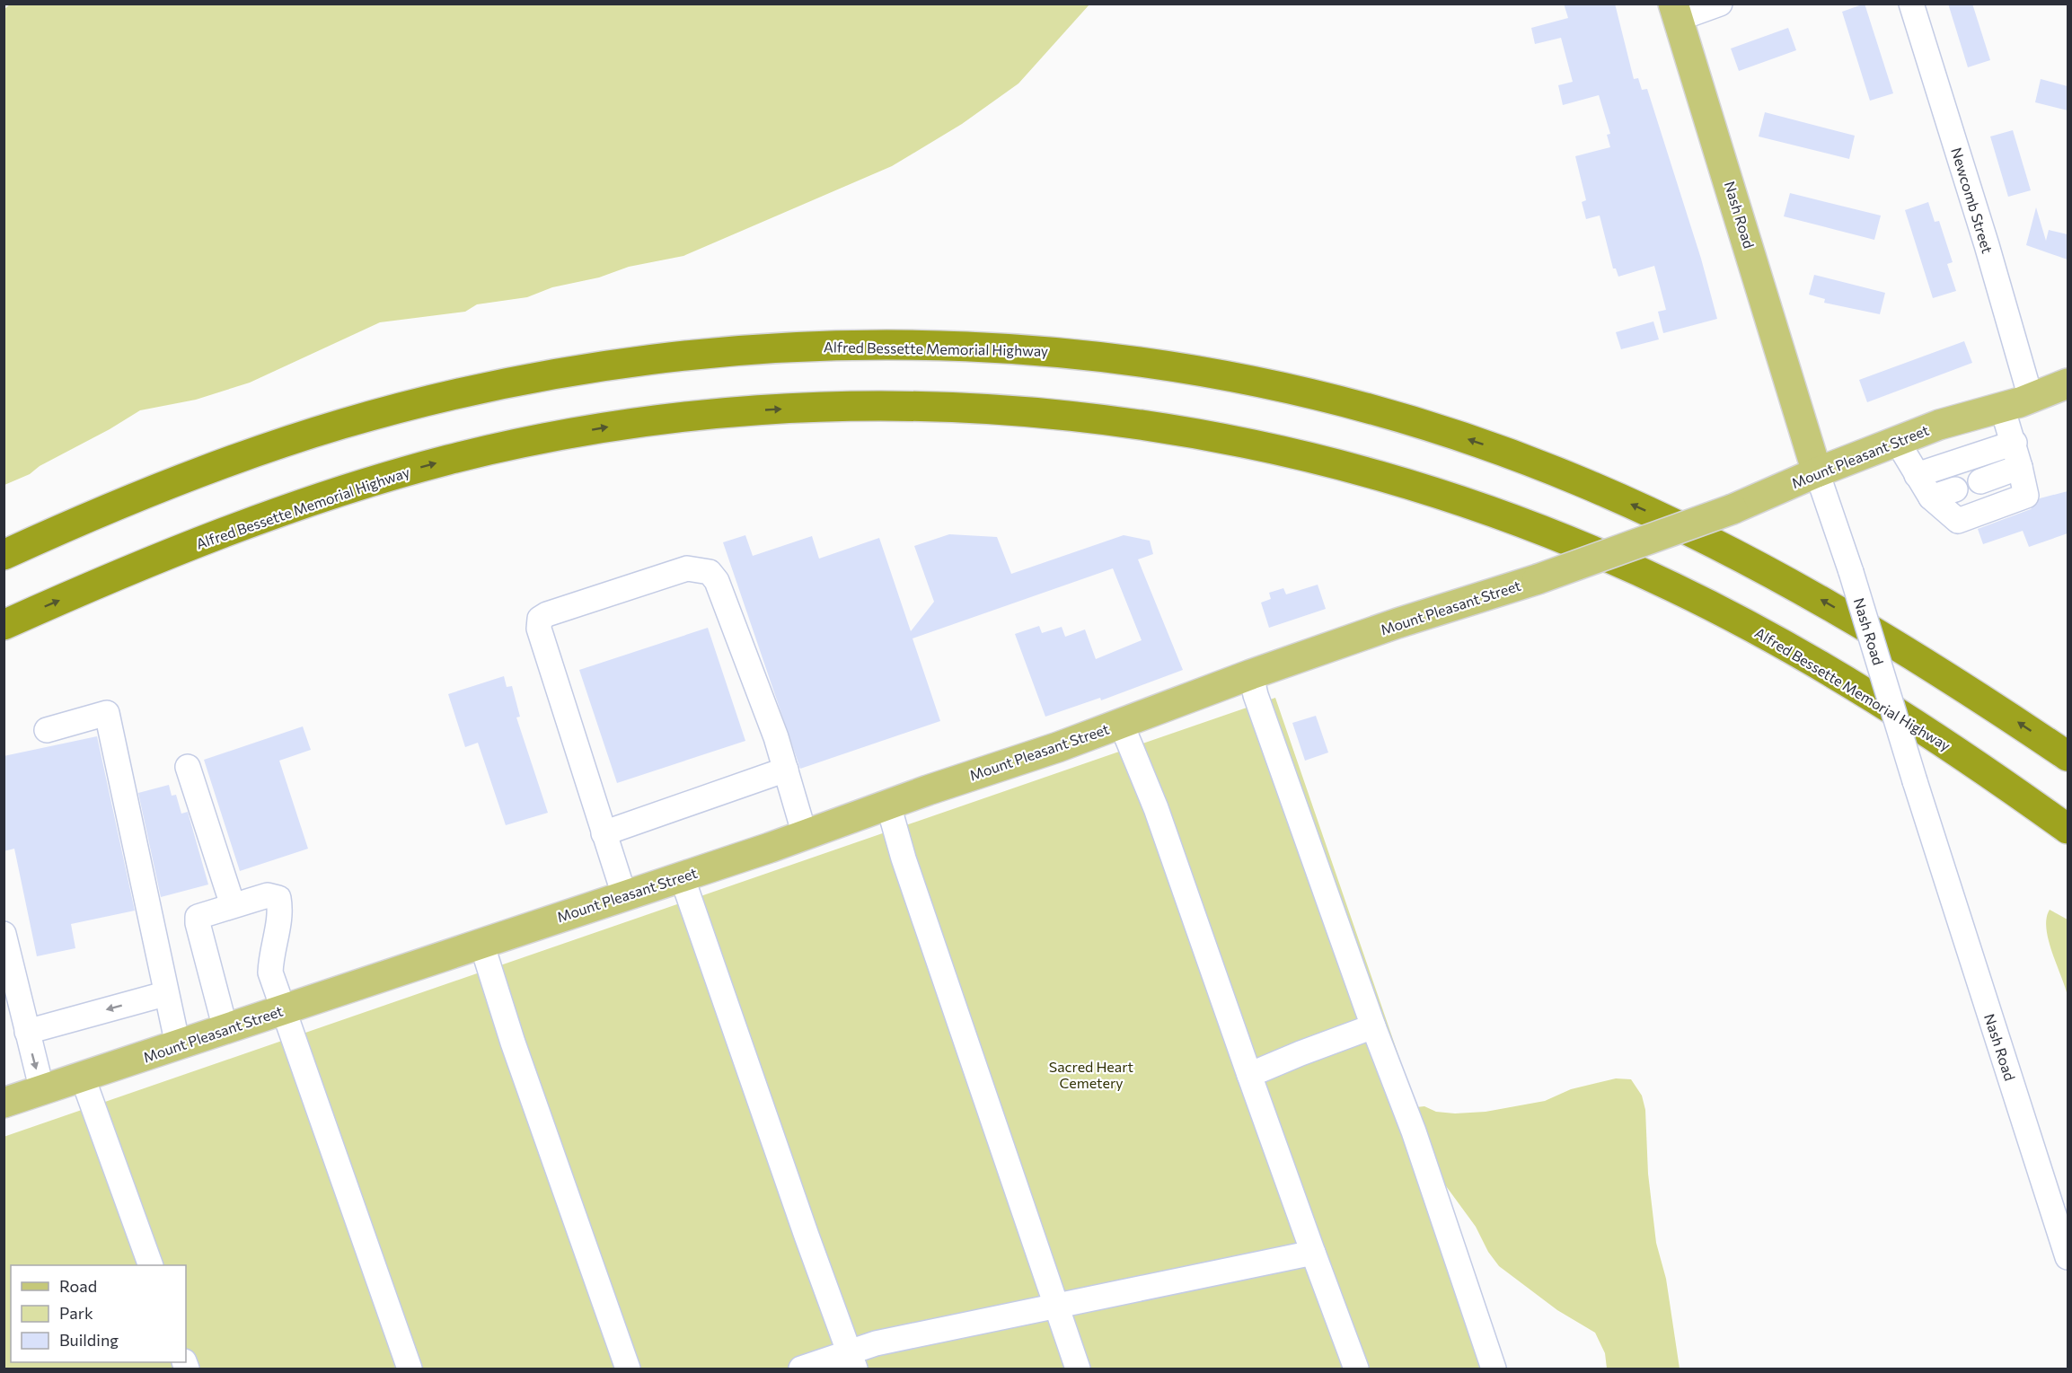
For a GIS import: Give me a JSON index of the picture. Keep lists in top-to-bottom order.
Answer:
{
  "streets": {
    "highway": ["Alfred Bessette Memorial Highway"],
    "main road": ["Nash Road", "Mount Pleasant Street"],
    "street": ["Newcomb Street"]
  },
  "crossings": [
    ["Newcomb Street", "Mount Pleasant Street"],
    ["Nash Road", "Mount Pleasant Street"]
  ],
  "parks": ["Sacred Heart Cemetery"],
  "legend": ["Road", "Park", "Building"]
}
